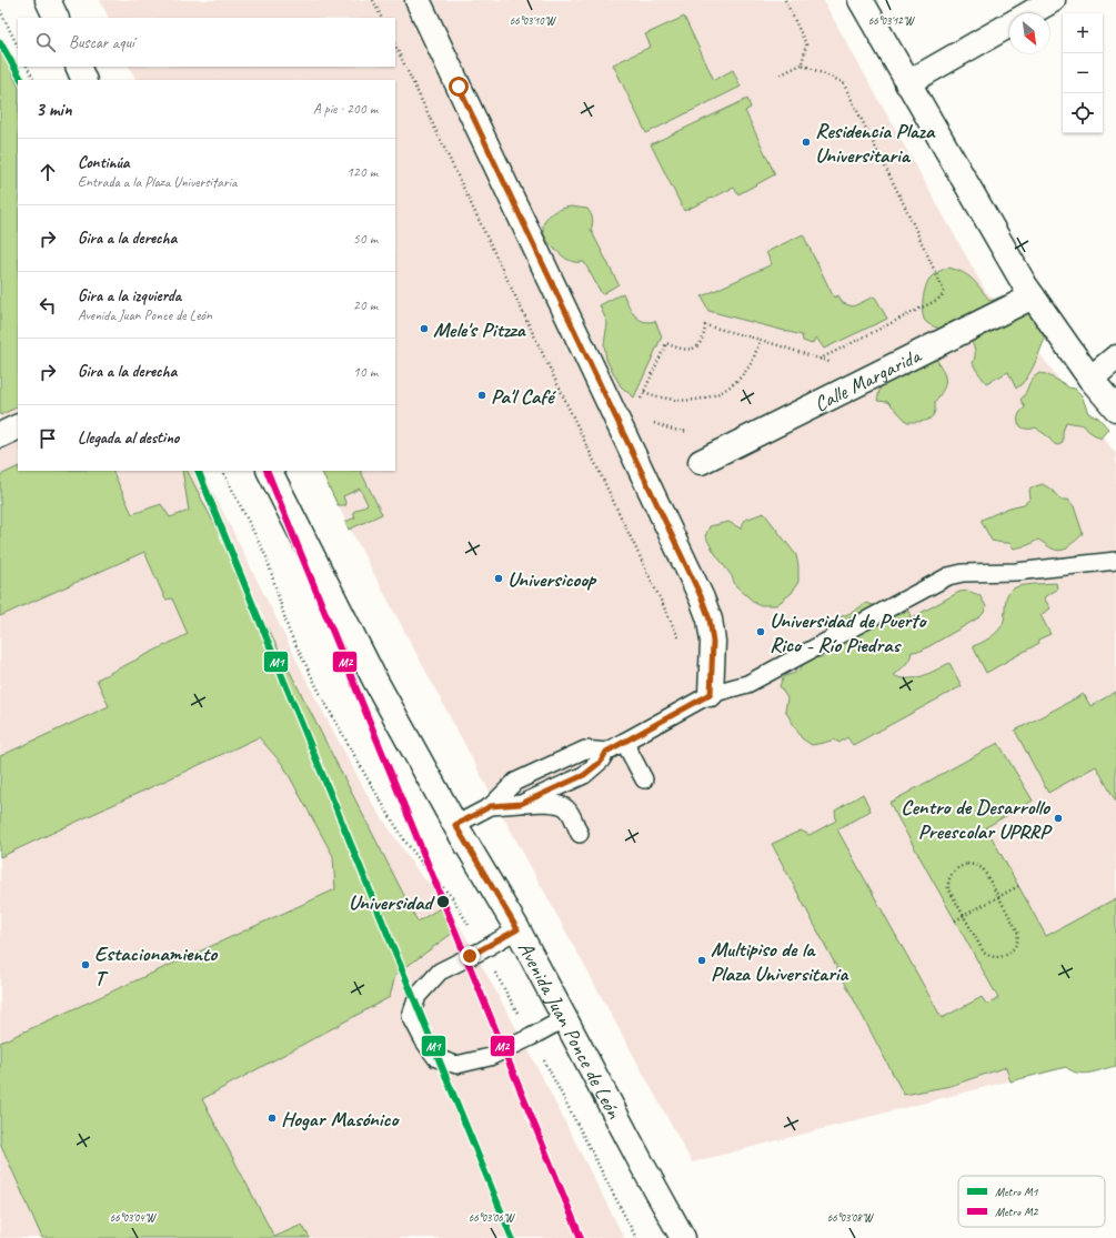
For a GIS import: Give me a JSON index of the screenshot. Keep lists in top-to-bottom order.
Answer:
{
  "streets": {
    "street": ["Calle Margarida", "Avenida Juan Ponce de León"]
  },
  "places": [
    "Residencia Plaza Universitaria",
    "Mele's Pitzza",
    "Pa'l Café",
    "Universicoop",
    "Universidad de Puerto Rico - Río Piedras",
    "Centro de Desarrollo Preescolar UPRRP",
    "Universidad",
    "Multipiso de la Plaza Universitaria",
    "Estacionamiento T",
    "Hogar Masónico"
  ],
  "lines": ["metro line M1", "metro line M2"],
  "legend": ["Metro M1", "Metro M2"],
  "north": "bottom right",
  "page": {
    "map_buttons": ["+", "−"],
    "search": "Buscar aquí",
    "heading": ["3 min", "A pie · 200 m"],
    "list": [
      ["Continúa", "Entrada a la Plaza Universitaria", "120 m"],
      ["Gira a la derecha", "50 m"],
      ["Gira a la izquierda", "Avenida Juan Ponce de León", "20 m"],
      ["Gira a la derecha", "10 m"],
      "Llegada al destino"
    ]
  },
  "coordinates": [
    "66°03'10\"W",
    "66°03'12\"W",
    "66°03'04\"W",
    "66°03'06\"W",
    "66°03'08\"W"
  ]
}
